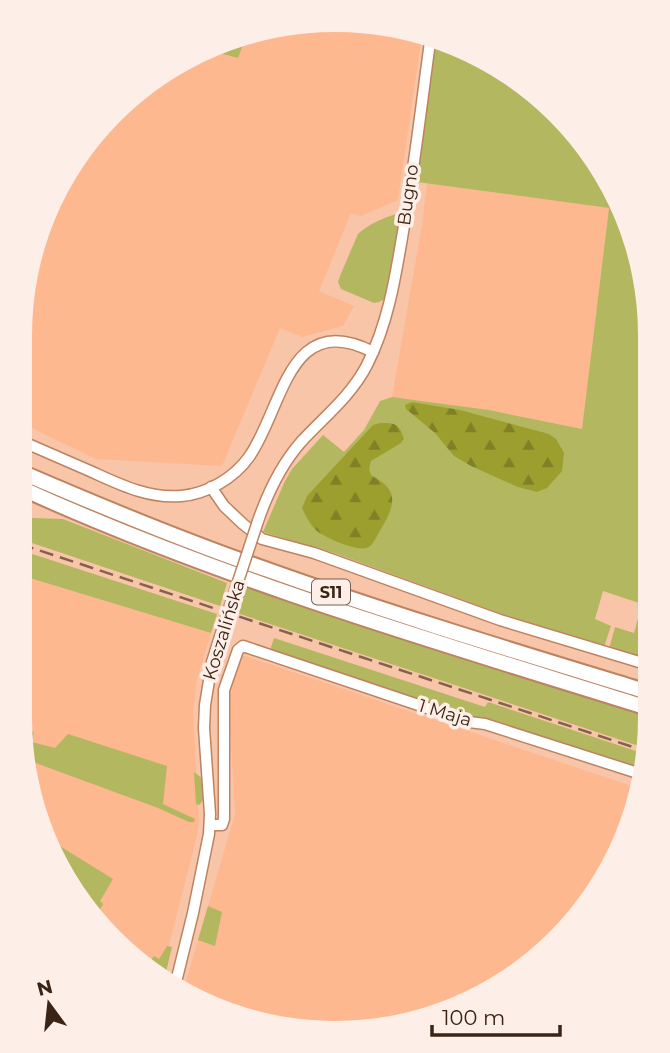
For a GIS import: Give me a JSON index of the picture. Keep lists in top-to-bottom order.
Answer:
{
  "streets": {
    "highway": ["S11"],
    "street": ["Bugno", "Koszalińska", "1 Maja"]
  },
  "crossings": [
    ["Bugno", "Koszalińska"],
    ["Koszalińska", "1 Maja"]
  ],
  "scale_bar": "100 m",
  "north": "top"
}
